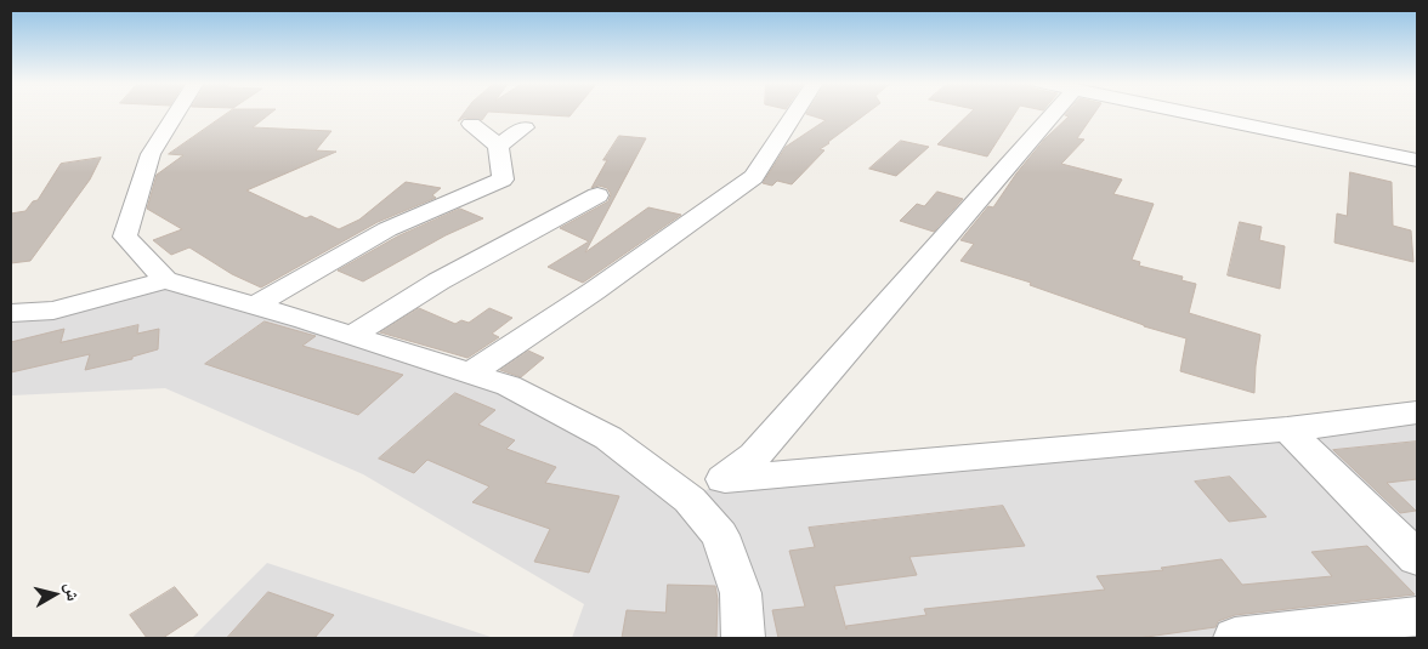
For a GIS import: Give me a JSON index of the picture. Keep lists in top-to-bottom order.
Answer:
{
  "north": "right"
}
